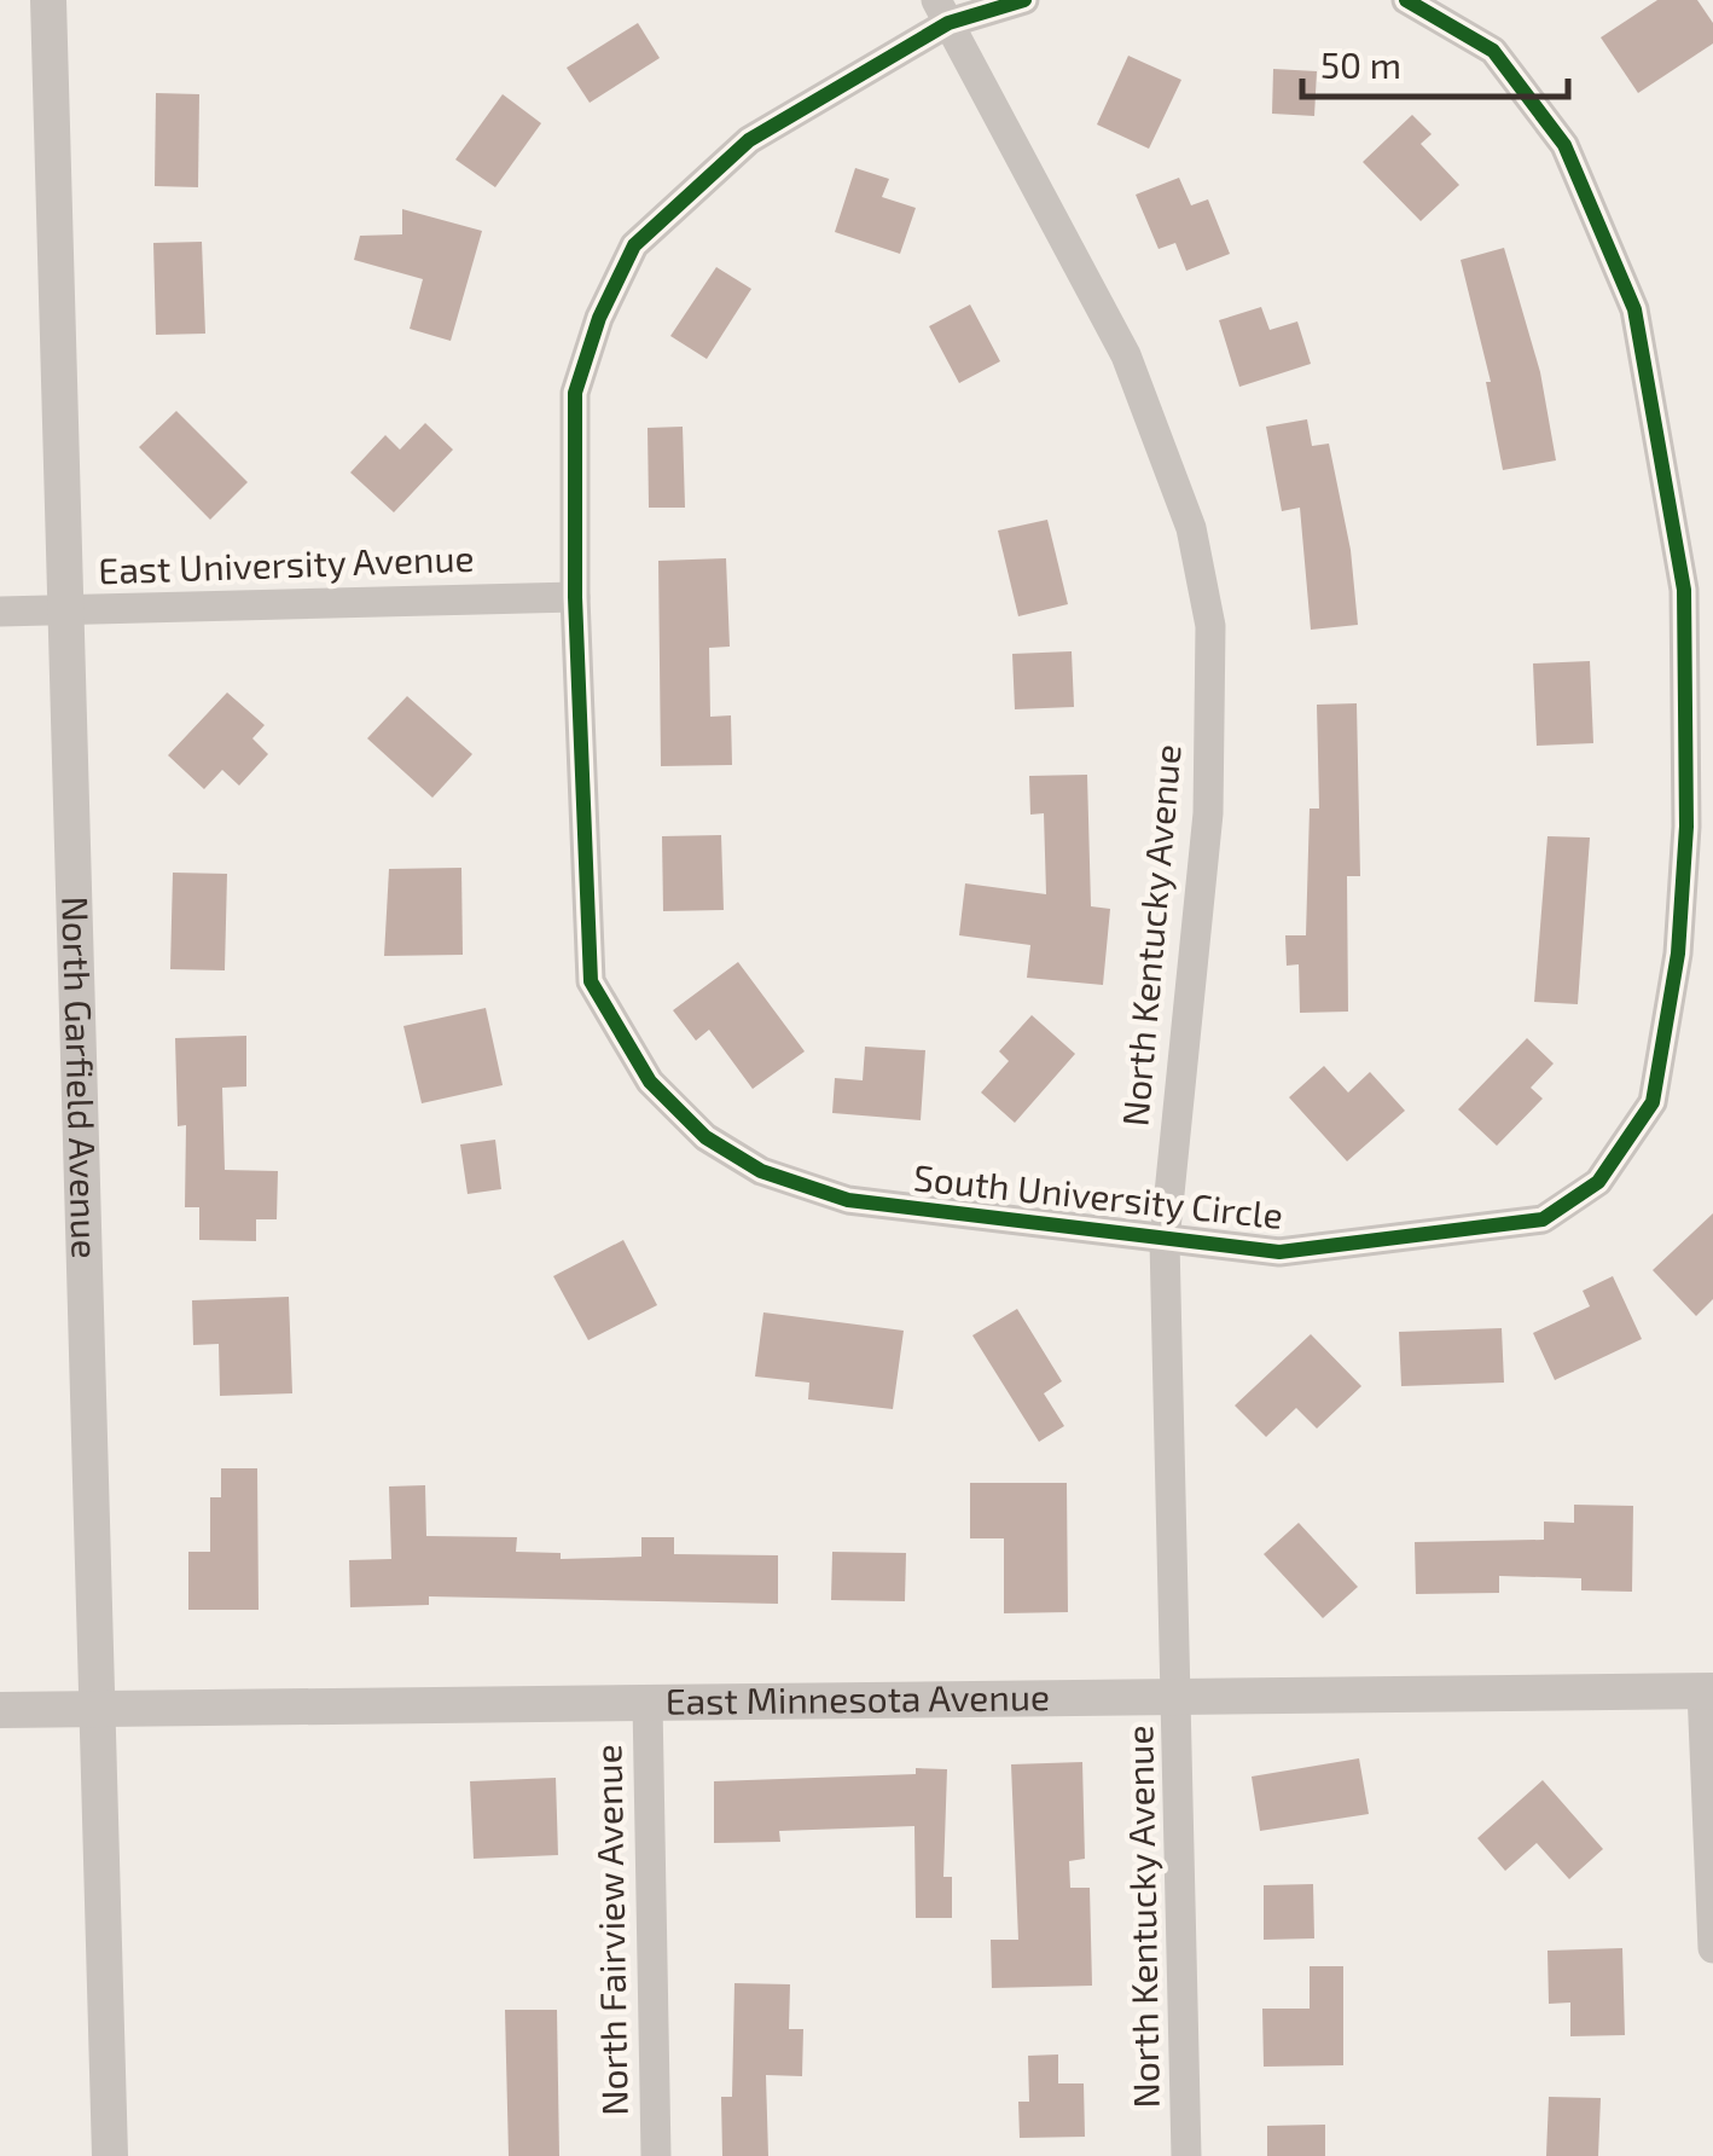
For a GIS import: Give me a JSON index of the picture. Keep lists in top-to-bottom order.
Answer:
{
  "streets": {
    "street": [
      "East University Avenue",
      "North Kentucky Avenue",
      "North Garfield Avenue",
      "South University Circle",
      "East Minnesota Avenue",
      "North Fairview Avenue"
    ]
  },
  "crossings": [
    ["East University Avenue", "North Garfield Avenue"],
    ["East University Avenue", "South University Circle"],
    ["North Kentucky Avenue", "South University Circle"],
    ["North Kentucky Avenue", "East Minnesota Avenue"],
    ["North Garfield Avenue", "East Minnesota Avenue"],
    ["East Minnesota Avenue", "North Fairview Avenue"]
  ],
  "scale_bar": "50 m"
}
